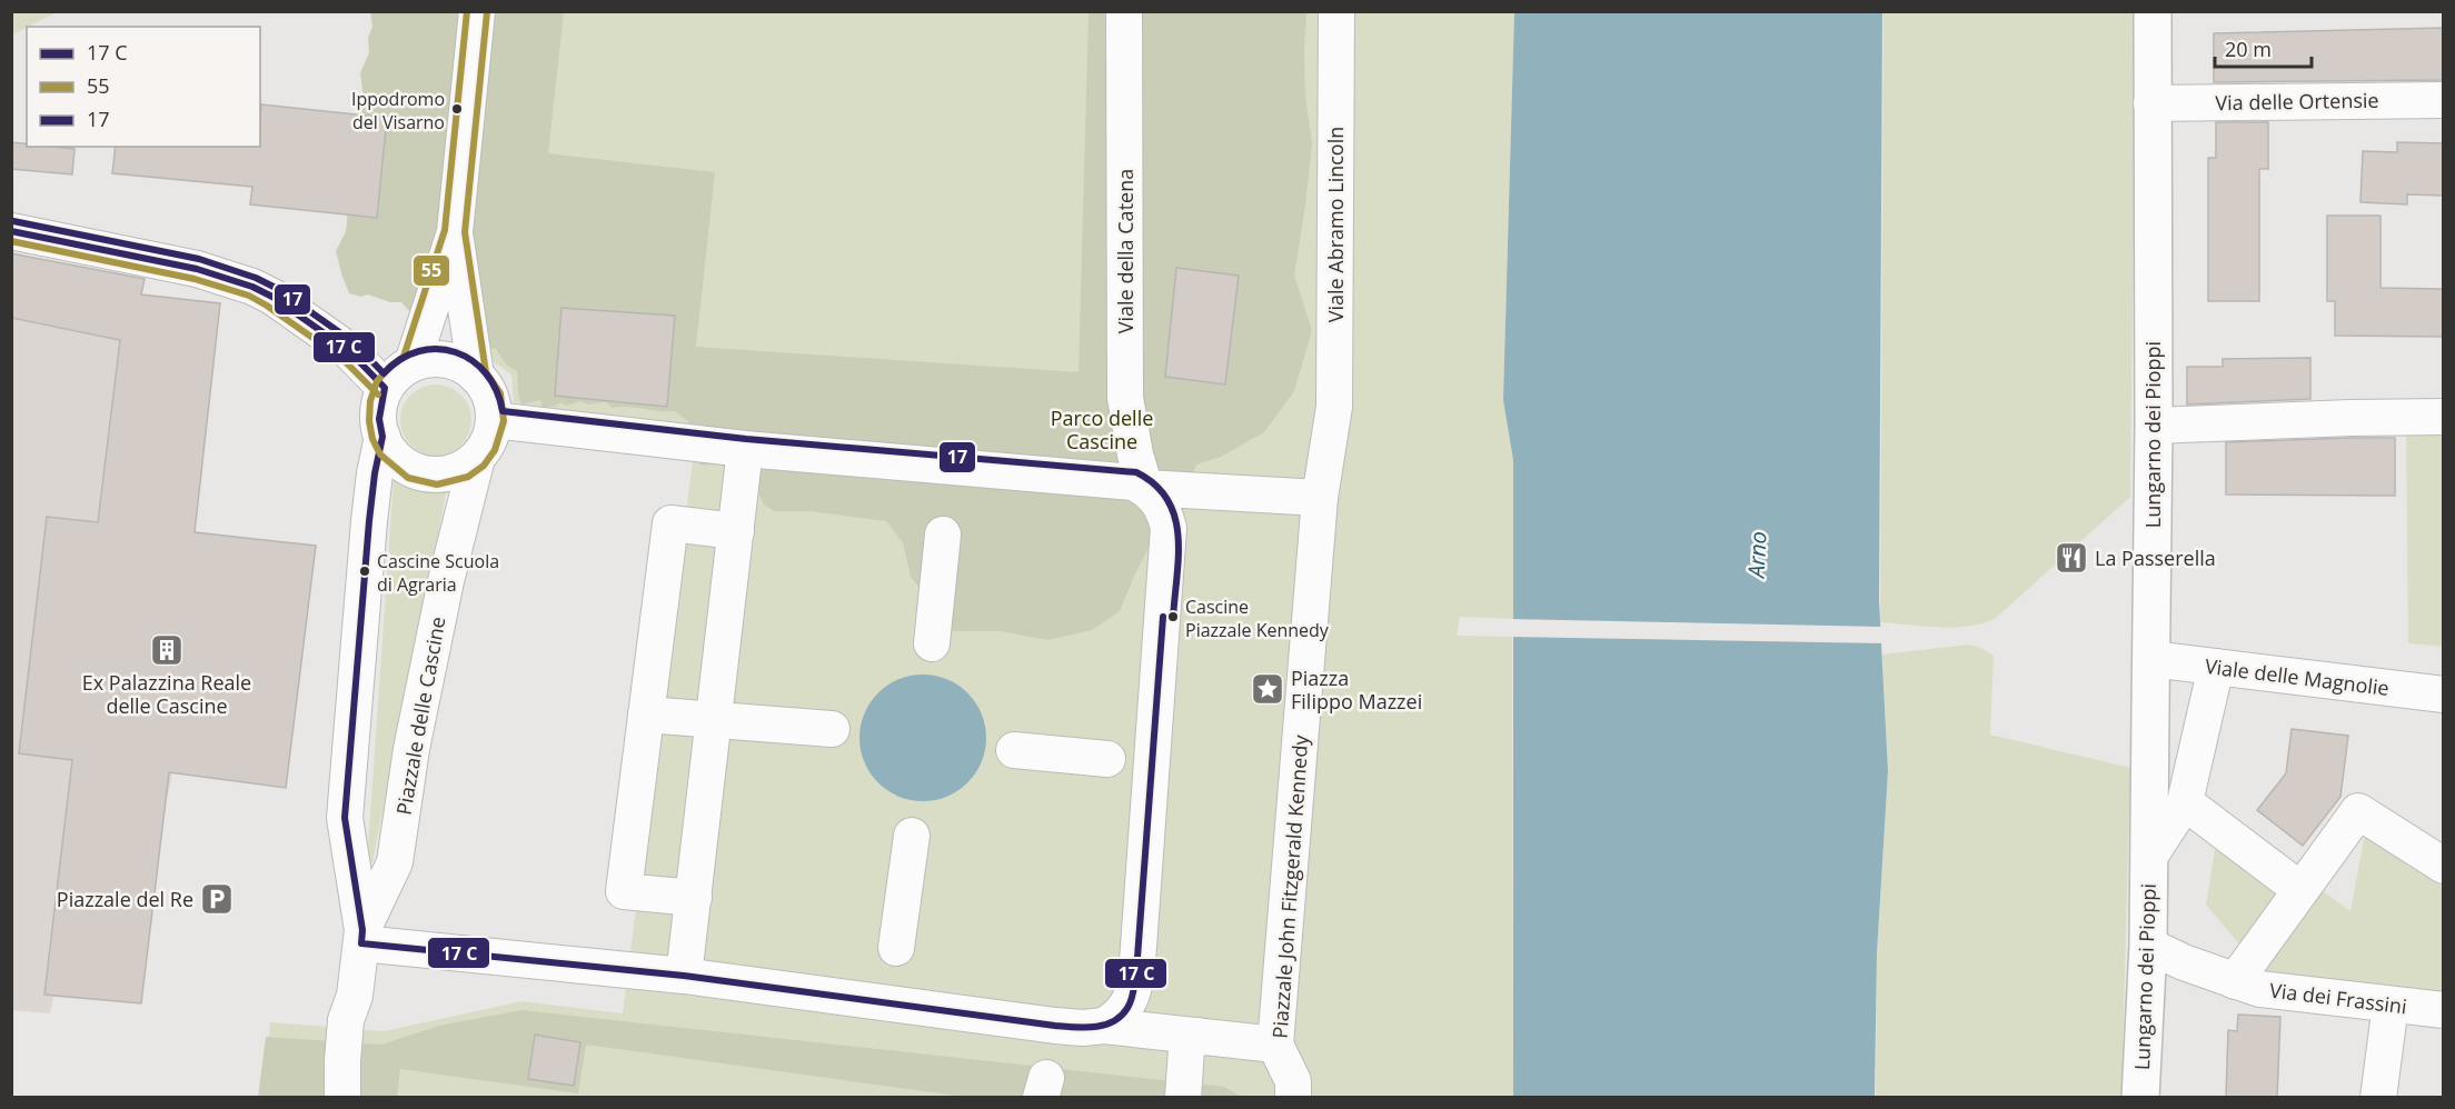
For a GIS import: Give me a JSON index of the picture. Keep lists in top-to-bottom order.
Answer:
{
  "streets": {
    "street": [
      "Via delle Ortensie",
      "Viale Abramo Lincoln",
      "Viale della Catena",
      "Lungarno dei Pioppi",
      "Viale delle Magnolie",
      "Piazzale delle Cascine",
      "Piazzale John Fitzgerald Kennedy",
      "Via dei Frassini"
    ]
  },
  "crossings": [
    ["Via delle Ortensie", "Lungarno dei Pioppi"],
    ["Viale Abramo Lincoln", "Piazzale John Fitzgerald Kennedy"],
    ["Lungarno dei Pioppi", "Viale delle Magnolie"],
    ["Lungarno dei Pioppi", "Via dei Frassini"]
  ],
  "water": ["Arno"],
  "parks": ["Parco delle Cascine"],
  "places": {
    "other": ["Ippodromo del Visarno", "Cascine Scuola di Agraria", "Cascine Piazzale Kennedy"],
    "restaurant": ["La Passerella"],
    "building": ["Ex Palazzina Reale delle Cascine"],
    "place": ["Piazza Filippo Mazzei"],
    "parking": ["Piazzale del Re"]
  },
  "lines": ["transit line 55", "transit line 17"],
  "legend": ["17 C", "55", "17"],
  "scale_bar": "20 m"
}
